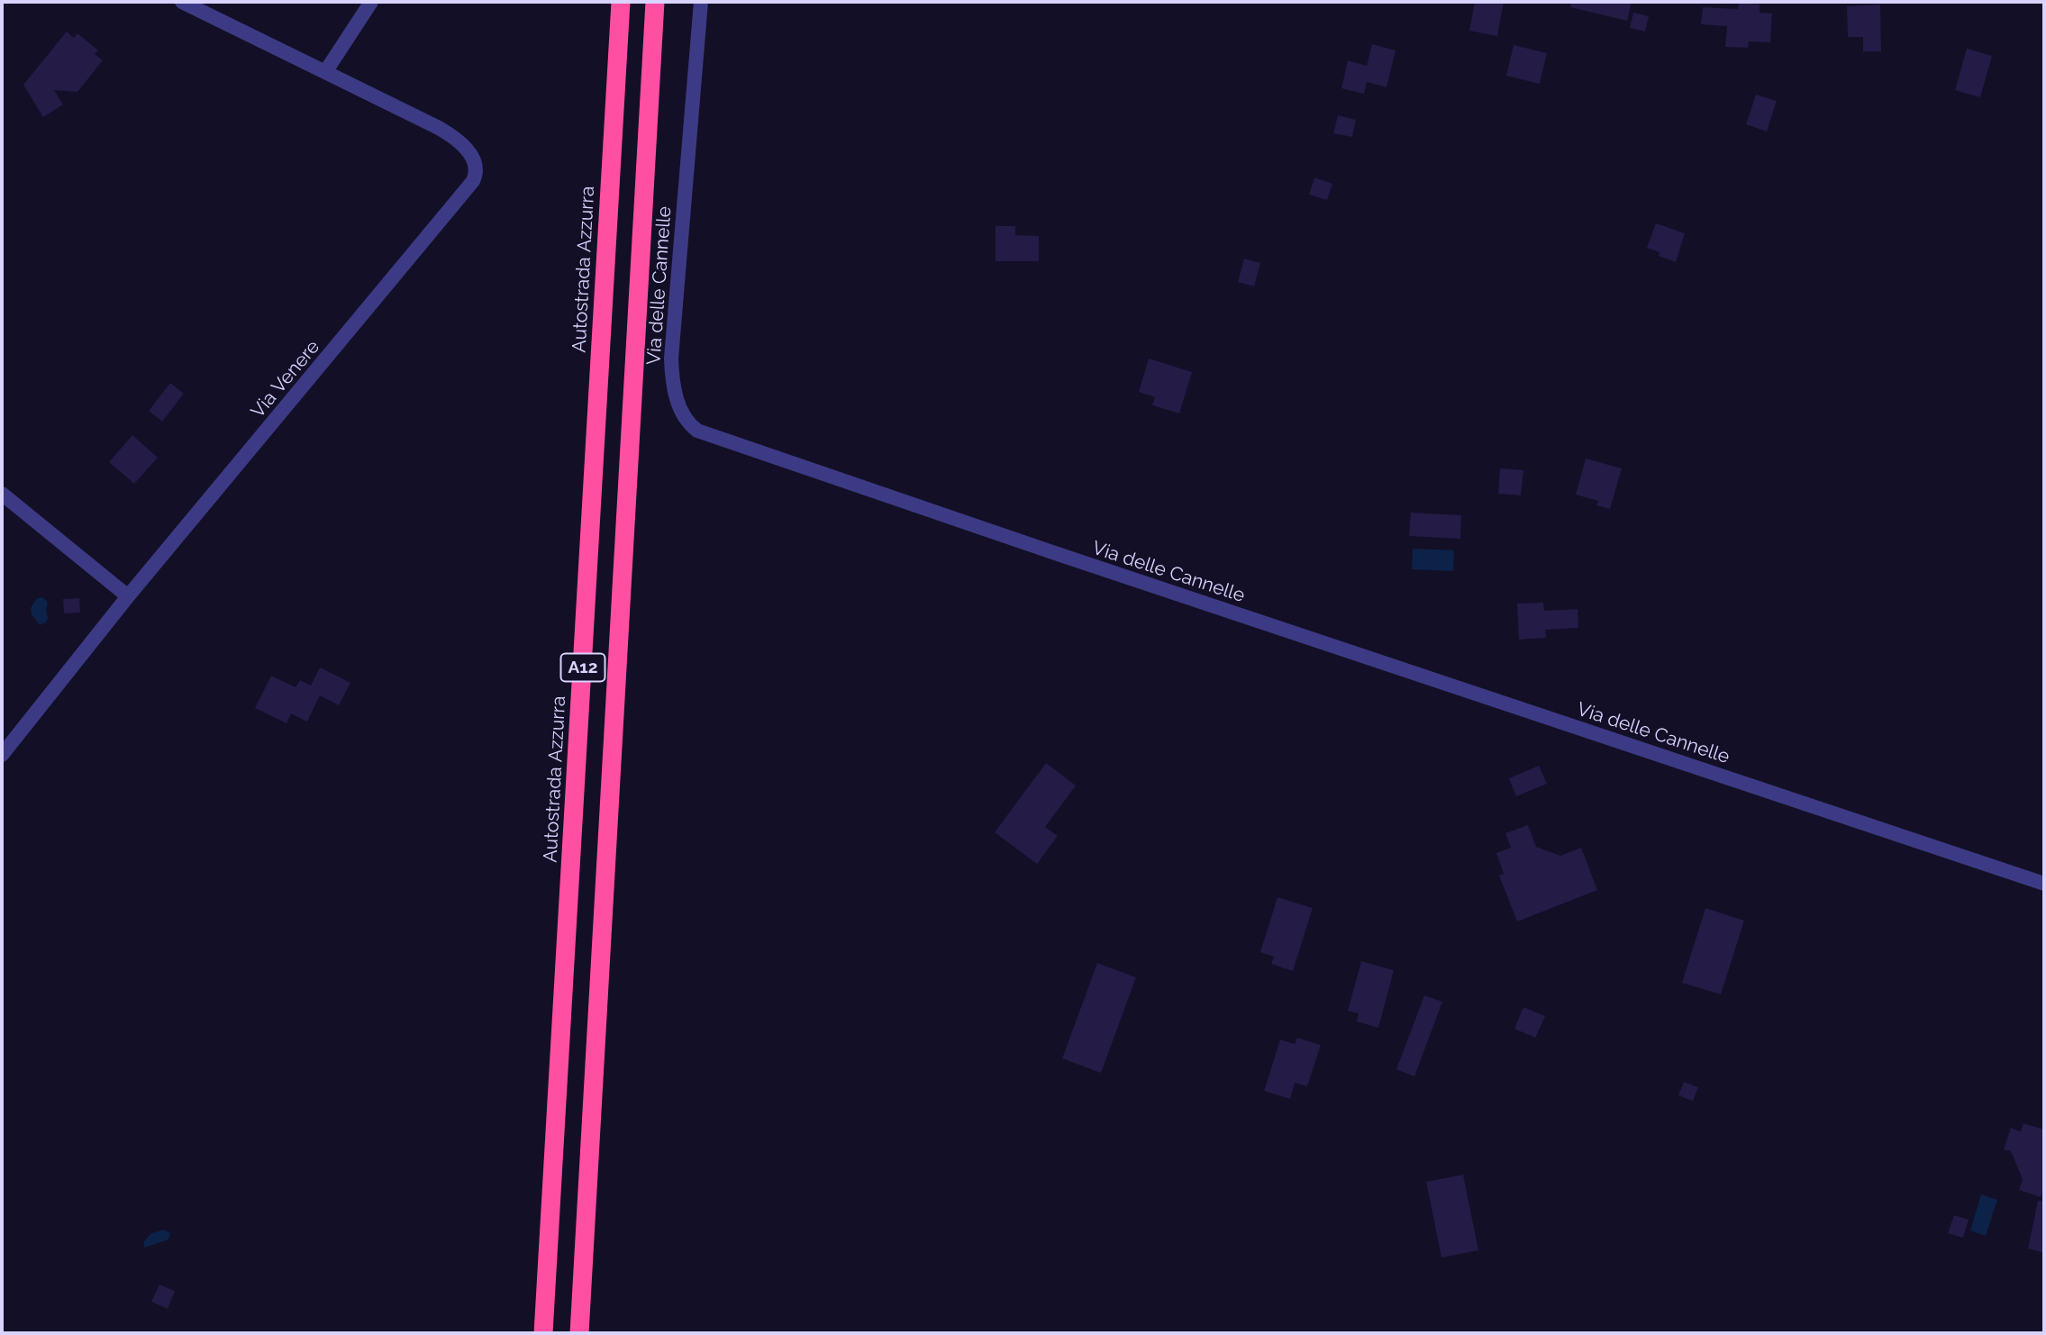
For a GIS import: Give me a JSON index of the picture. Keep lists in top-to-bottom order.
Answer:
{
  "streets": {
    "highway": ["Autostrada Azzurra", "A12"],
    "street": ["Via delle Cannelle", "Via Venere"]
  }
}
